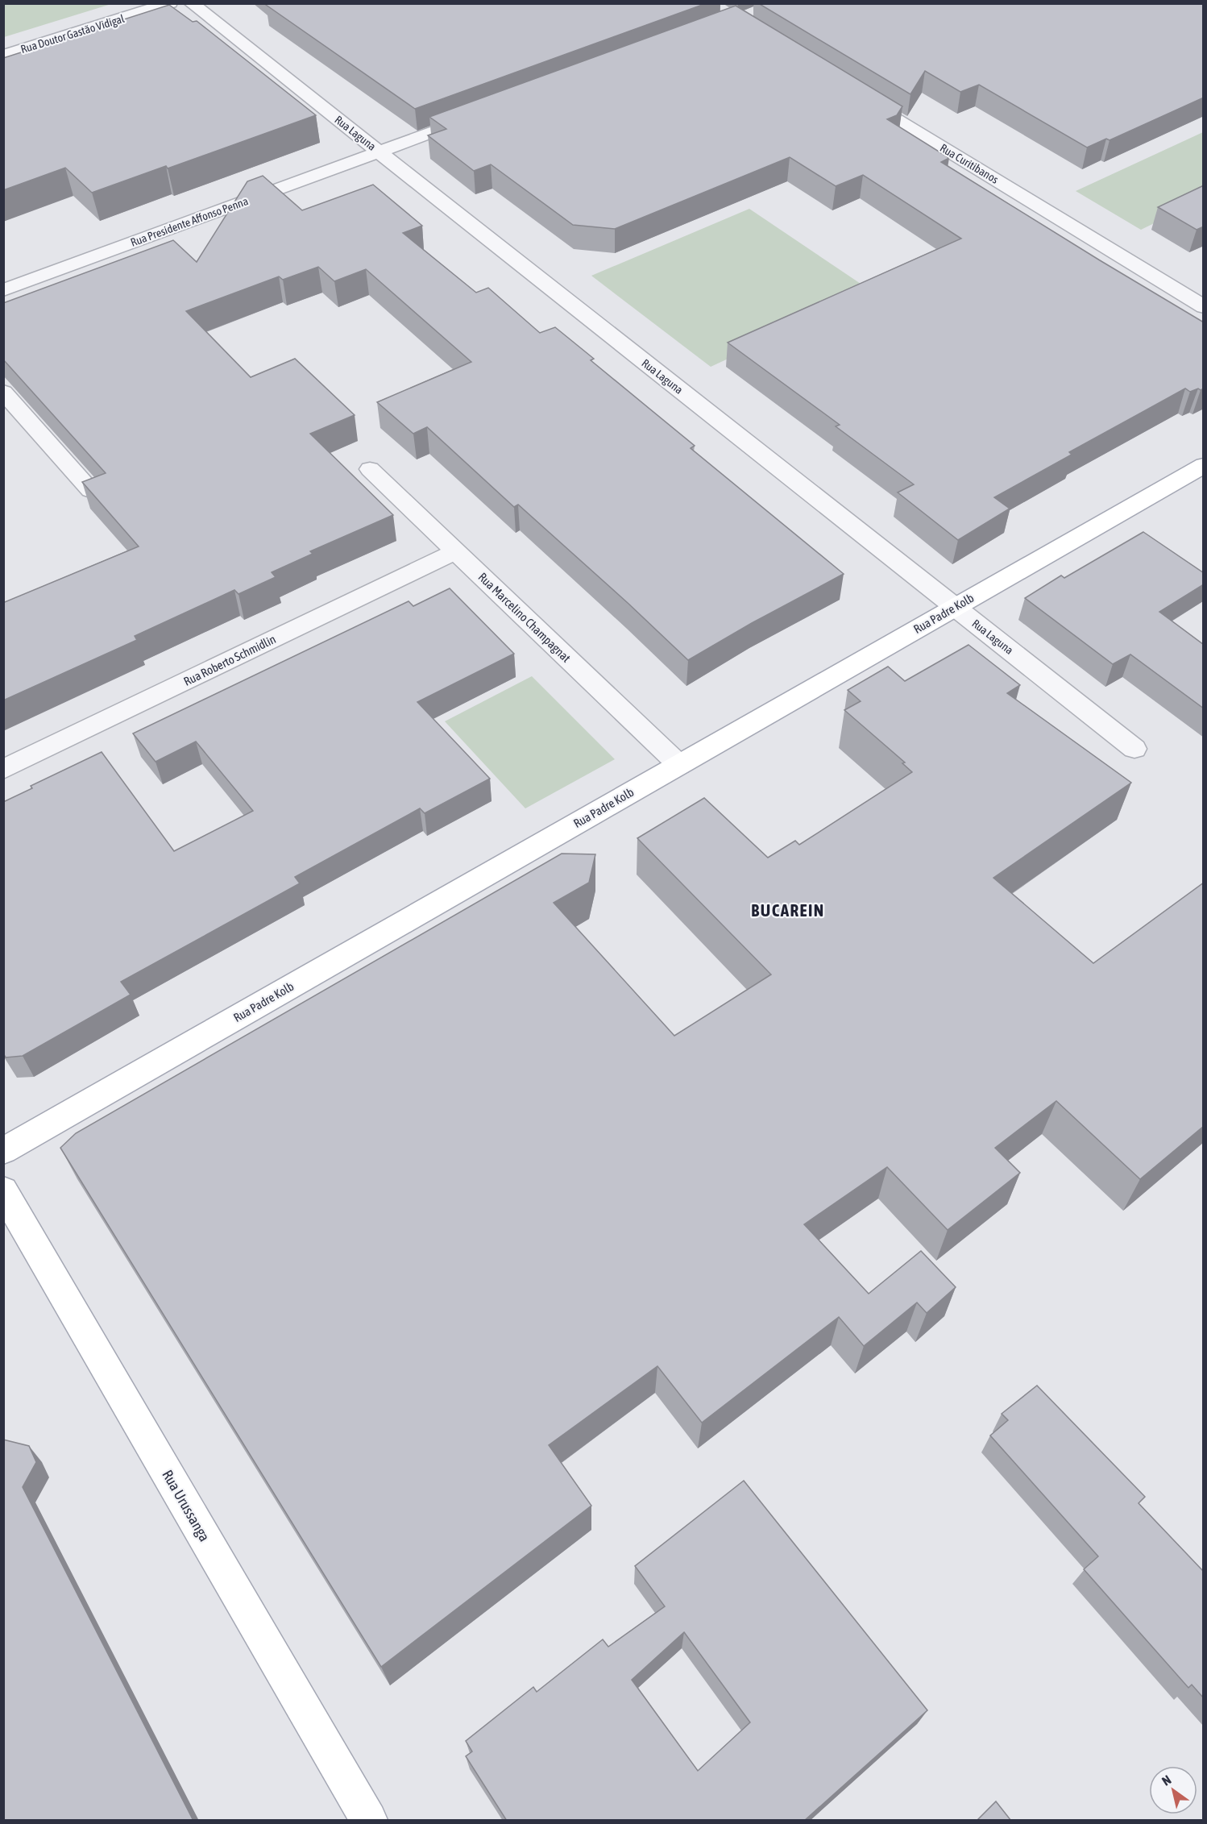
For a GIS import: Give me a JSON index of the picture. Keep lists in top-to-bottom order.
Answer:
{
  "streets": {
    "main road": ["Rua Padre Kolb", "Rua Urussanga"],
    "street": [
      "Rua Doutor Gastão Vidigal",
      "Rua Laguna",
      "Rua Curitibanos",
      "Rua Presidente Affonso Penna",
      "Rua Marcelino Champagnat",
      "Rua Roberto Schmidlin"
    ]
  },
  "crossings": [
    ["Rua Laguna", "Rua Presidente Affonso Penna"],
    ["Rua Laguna", "Rua Padre Kolb"],
    ["Rua Padre Kolb", "Rua Marcelino Champagnat"],
    ["Rua Marcelino Champagnat", "Rua Roberto Schmidlin"]
  ],
  "districts": ["BUCAREIN"],
  "north": "top left"
}
